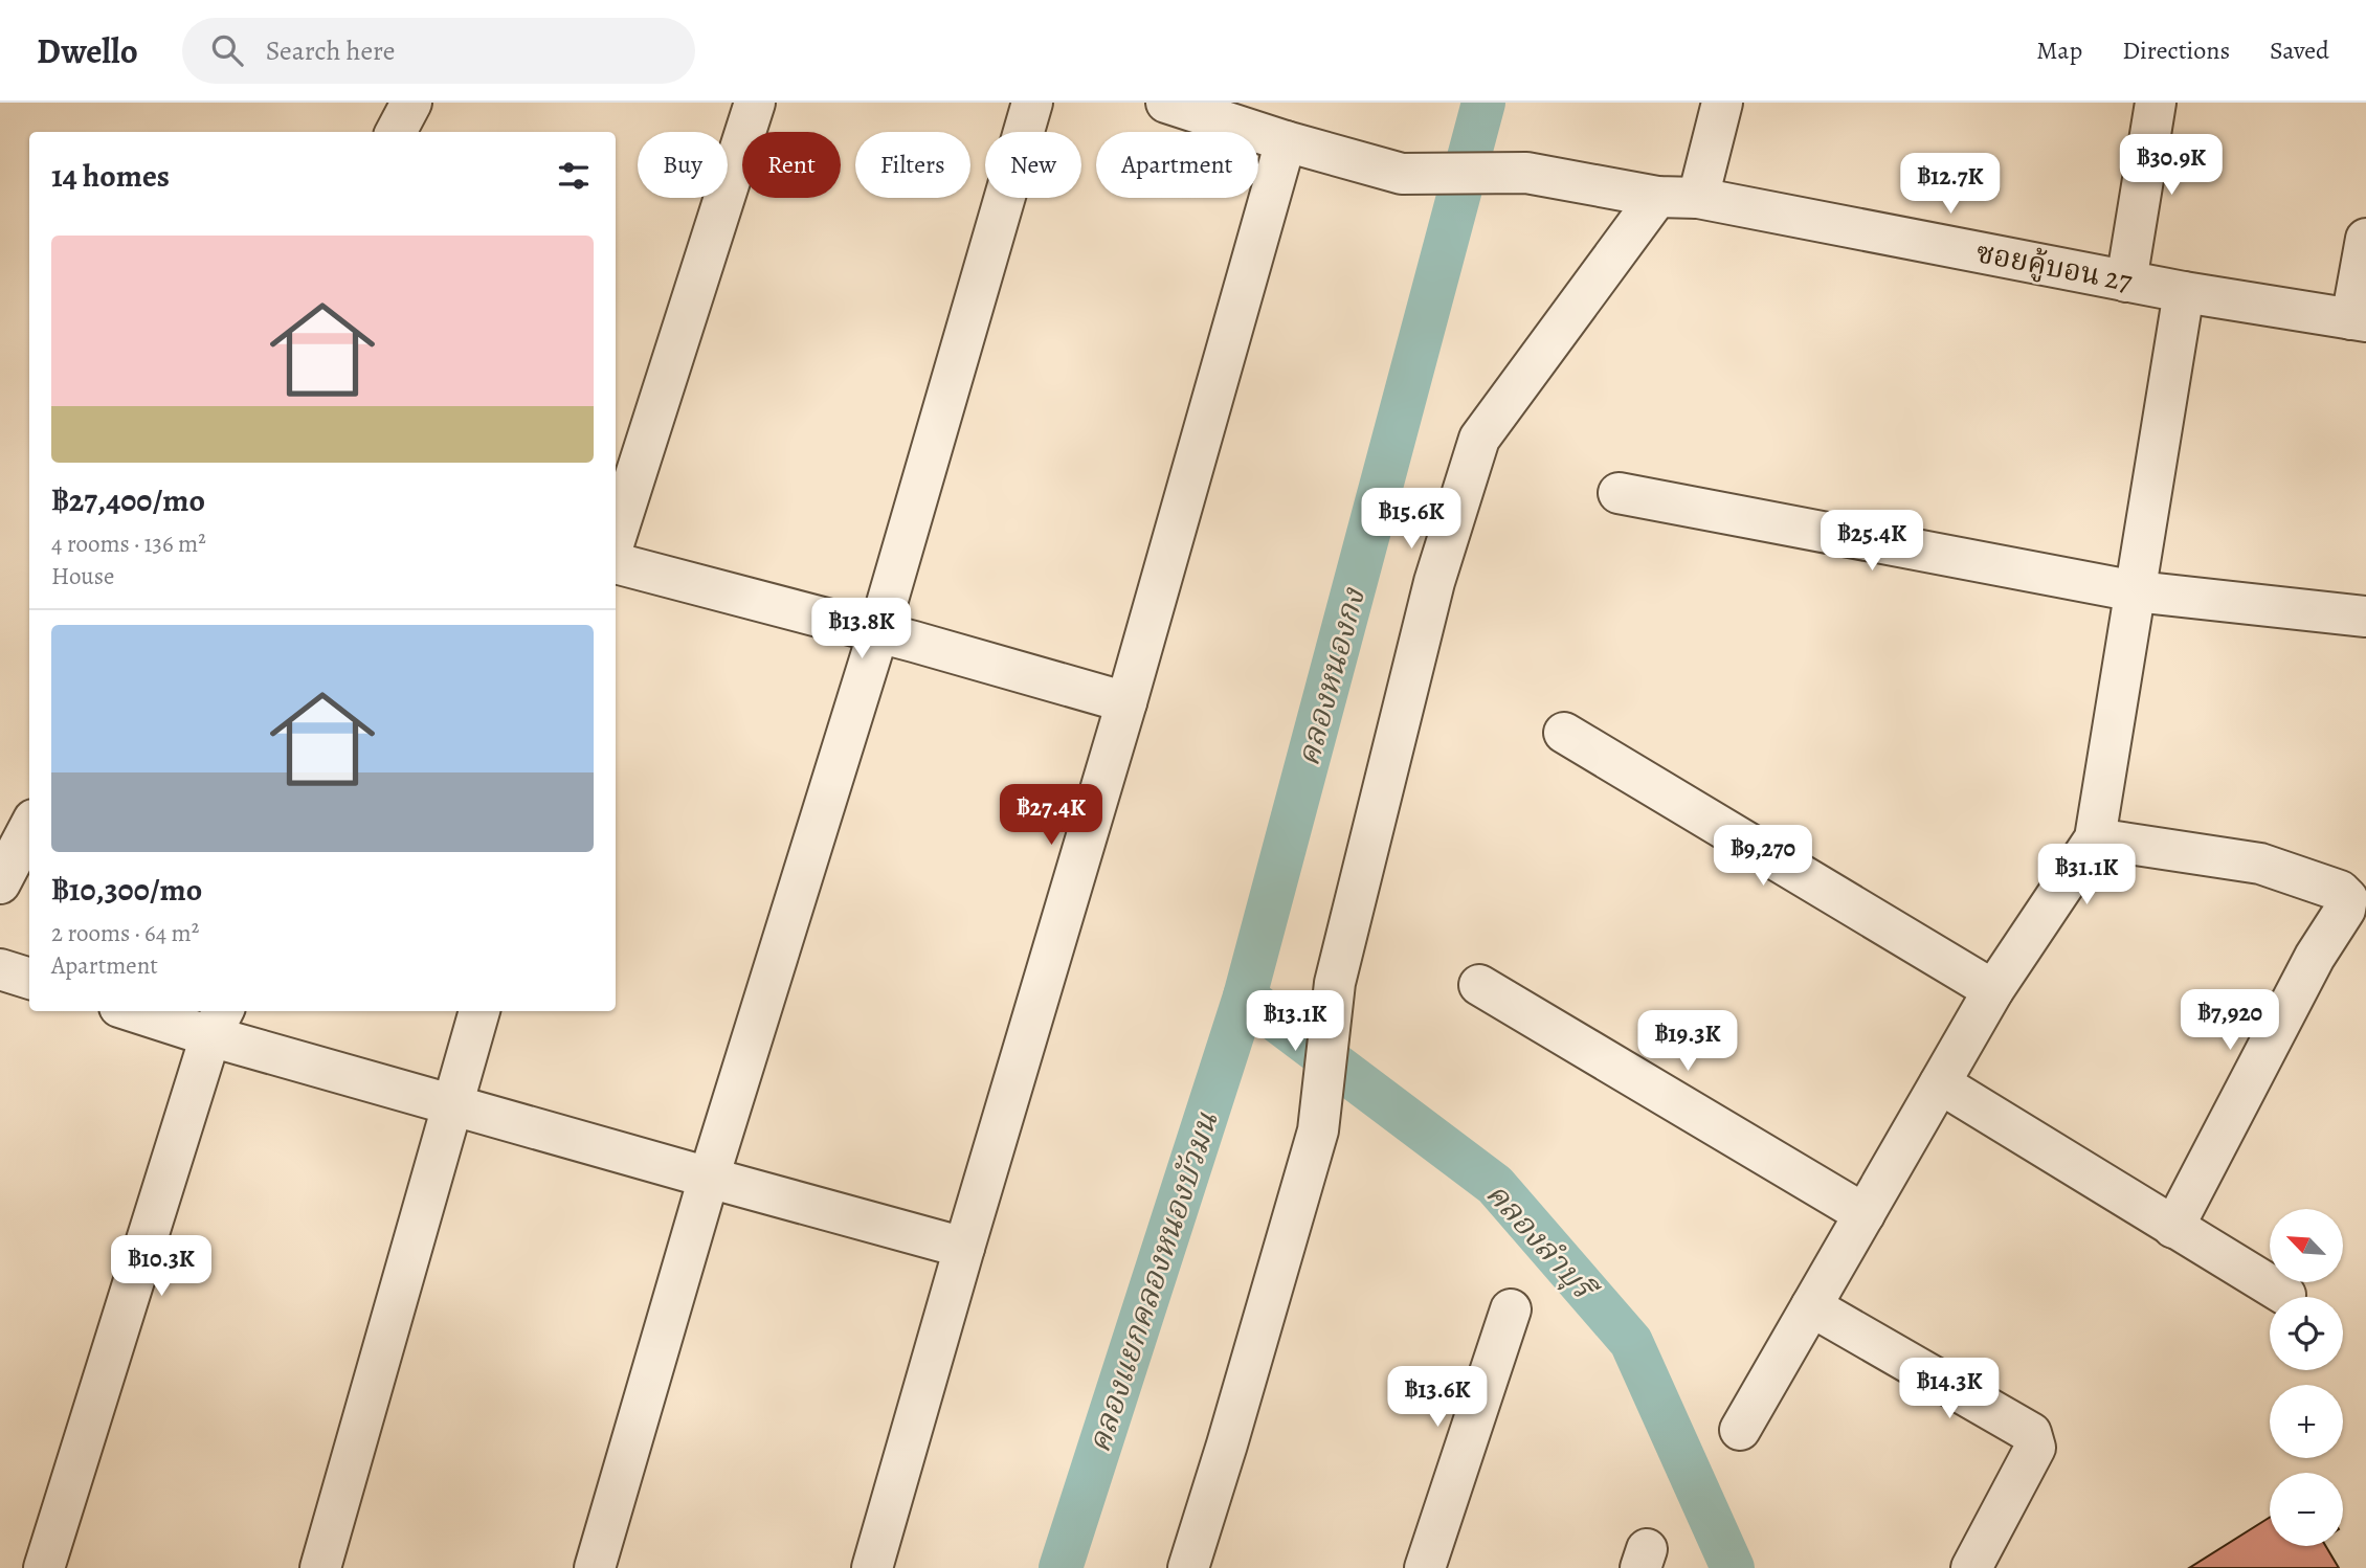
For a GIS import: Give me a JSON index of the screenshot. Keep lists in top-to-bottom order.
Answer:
{
  "streets": {
    "street": ["ซอยคู้บอน 27"]
  },
  "water": ["คลองหนองกง", "คลองลำบุรี", "คลองแยกคลองหนองบัวมน"],
  "north": "top left",
  "page": {
    "header": "Dwello",
    "search": "Search here",
    "nav": ["Map", "Directions", "Saved"],
    "chip": [
      "Buy",
      "Rent",
      "Filters",
      "New",
      "Apartment"
    ],
    "heading": "14 homes",
    "price": [
      "฿30.9K",
      "฿12.7K",
      "฿15.6K",
      "฿25.4K",
      "฿13.8K",
      "฿27.4K",
      "฿9,270",
      "฿31.1K",
      "฿7,920",
      "฿13.1K",
      "฿19.3K",
      "฿10.3K",
      "฿14.3K",
      "฿13.6K"
    ],
    "list": [
      {
        "name": "฿27,400/mo",
        "note": "4 rooms · 136 m² · House"
      },
      {
        "name": "฿10,300/mo",
        "note": "2 rooms · 64 m² · Apartment"
      }
    ],
    "map_buttons": ["+", "−"]
  }
}
